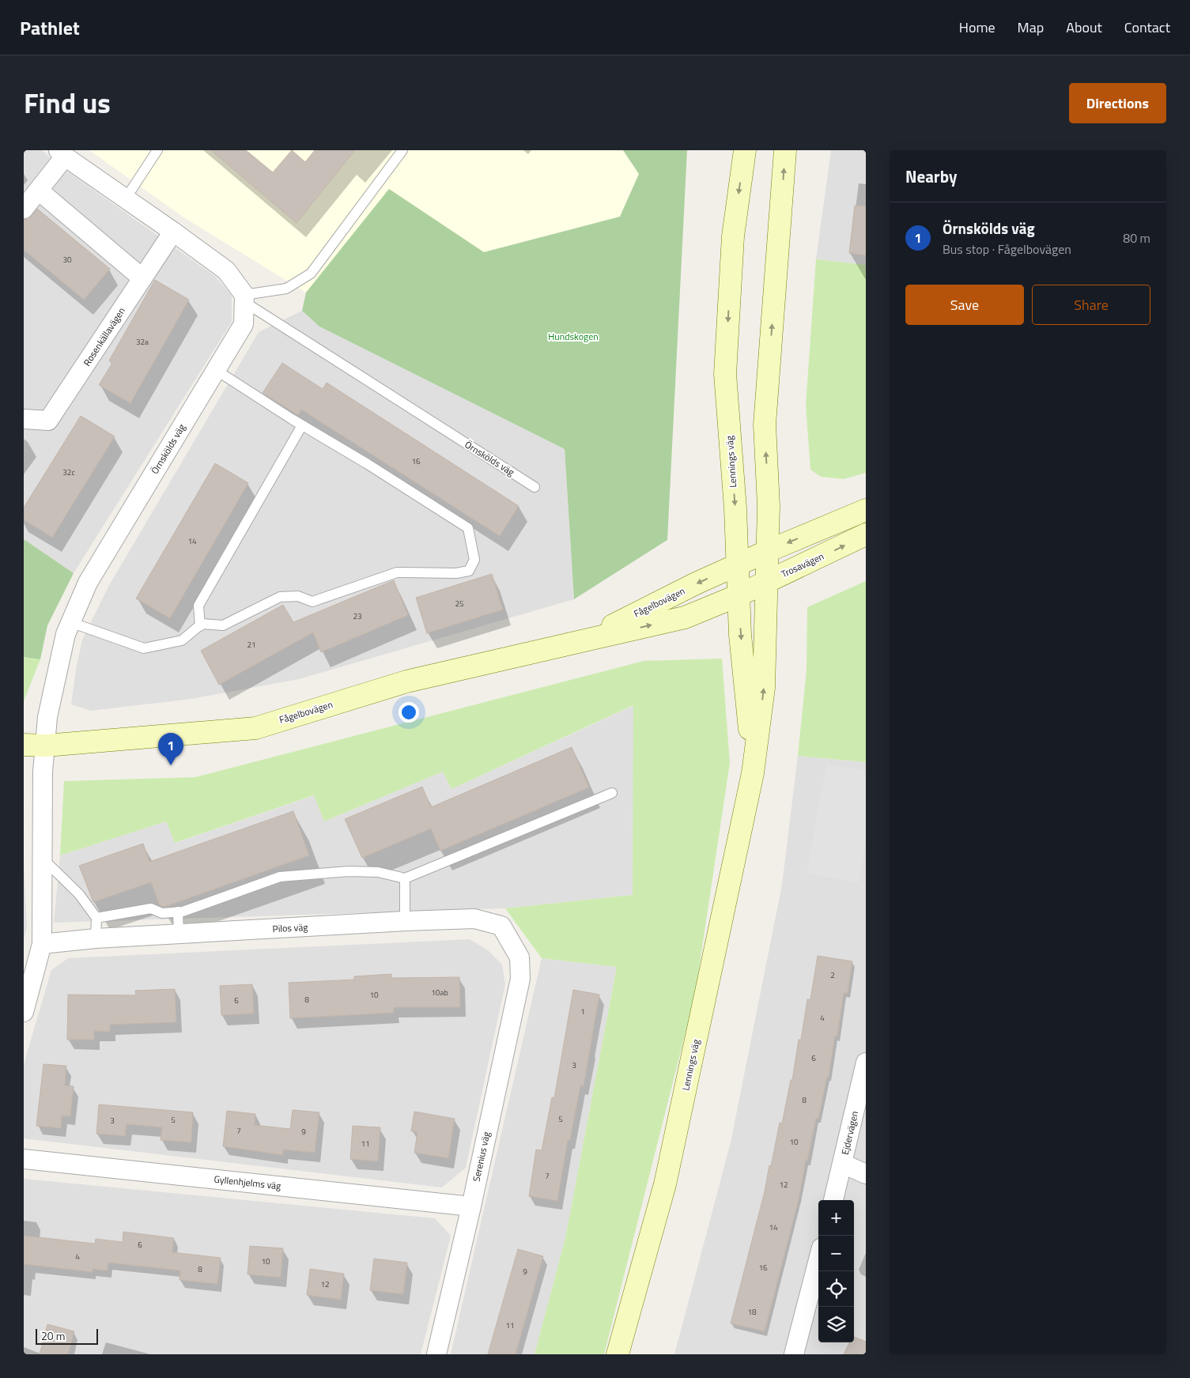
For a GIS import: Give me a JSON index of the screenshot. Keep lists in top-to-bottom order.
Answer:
{
  "streets": {
    "main road": ["Lennings väg", "Trosavägen", "Fågelbovägen"],
    "street": [
      "Rosenkällavägen",
      "Örnskölds väg",
      "Pilos väg",
      "Ejdervägen",
      "Serenius väg",
      "Gyllenhjelms väg"
    ]
  },
  "crossings": [
    ["Örnskölds väg", "Fågelbovägen"],
    ["Örnskölds väg", "Pilos väg"],
    ["Lennings väg", "Trosavägen"],
    ["Lennings väg", "Fågelbovägen"],
    ["Trosavägen", "Fågelbovägen"],
    ["Pilos väg", "Serenius väg"],
    ["Serenius väg", "Gyllenhjelms väg"]
  ],
  "parks": ["Hundskogen"],
  "house_numbers": [
    "30",
    "32a",
    "16",
    "32c",
    "14",
    "25",
    "23",
    "21",
    "2",
    "10ab",
    "10",
    "8",
    "6",
    "1",
    "4",
    "6",
    "3",
    "8",
    "5",
    "5",
    "3",
    "7",
    "9",
    "10",
    "11",
    "7",
    "12",
    "14",
    "6",
    "4",
    "10",
    "16",
    "8",
    "9",
    "12",
    "18",
    "11"
  ],
  "scale_bar": "20 m",
  "page": {
    "header": "Pathlet",
    "nav": [
      "Home",
      "Map",
      "About",
      "Contact"
    ],
    "title": "Find us",
    "buttons": [
      "Directions",
      ["Save", "Share"]
    ],
    "heading": "Nearby",
    "list": [
      {
        "mark": "1",
        "name": "Örnskölds väg",
        "note": "Bus stop · Fågelbovägen",
        "value": "80 m"
      }
    ],
    "pins": "1",
    "map_buttons": ["+", "−"],
    "scale": "20 m"
  }
}
